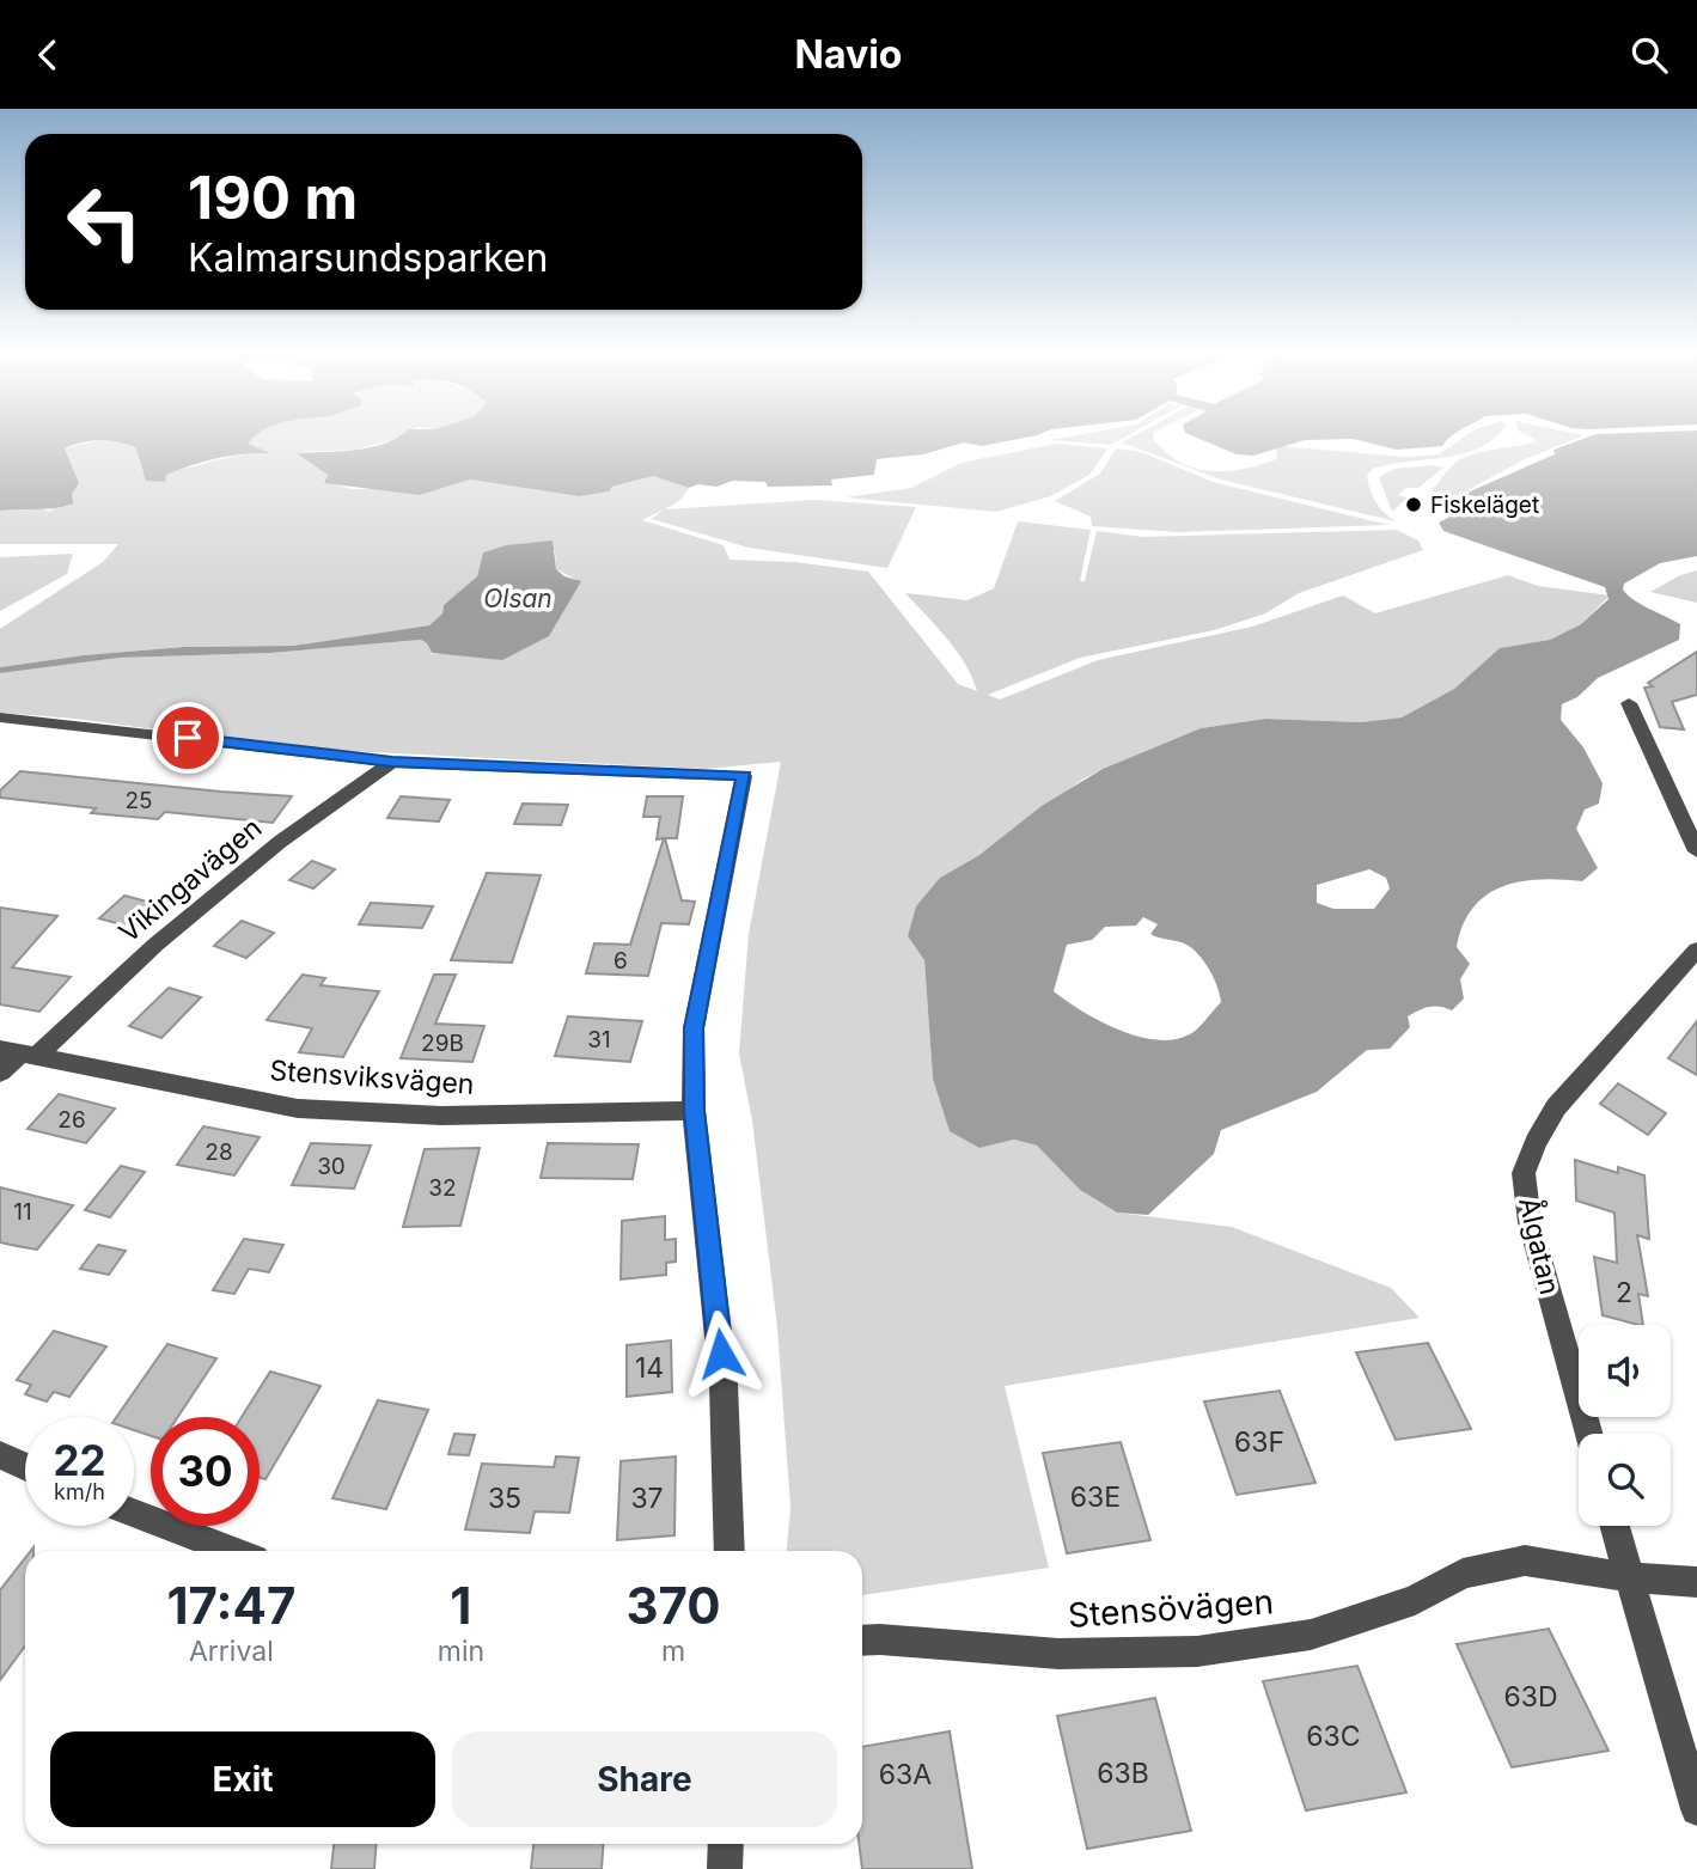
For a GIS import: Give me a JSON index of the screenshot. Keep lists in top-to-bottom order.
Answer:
{
  "streets": {
    "street": [
      "Vikingavägen",
      "Stensviksvägen",
      "Ålgatan",
      "Stensövägen"
    ]
  },
  "crossings": [
    ["Vikingavägen", "Stensviksvägen"]
  ],
  "water": ["Olsan"],
  "places": ["Fiskeläget"],
  "house_numbers": [
    "25",
    "6",
    "31",
    "29B",
    "26",
    "28",
    "30",
    "32",
    "11",
    "2",
    "14",
    "63F",
    "63E",
    "35",
    "37",
    "63D",
    "63C",
    "63B",
    "63A"
  ],
  "page": {
    "header": "Navio",
    "turn": ["190 m", "Kalmarsundsparken"],
    "speed": "22 km/h",
    "limit": "30",
    "eta": [
      "17:47",
      "Arrival",
      "1",
      "min",
      "370",
      "m"
    ],
    "buttons": ["Exit", "Share"]
  }
}
